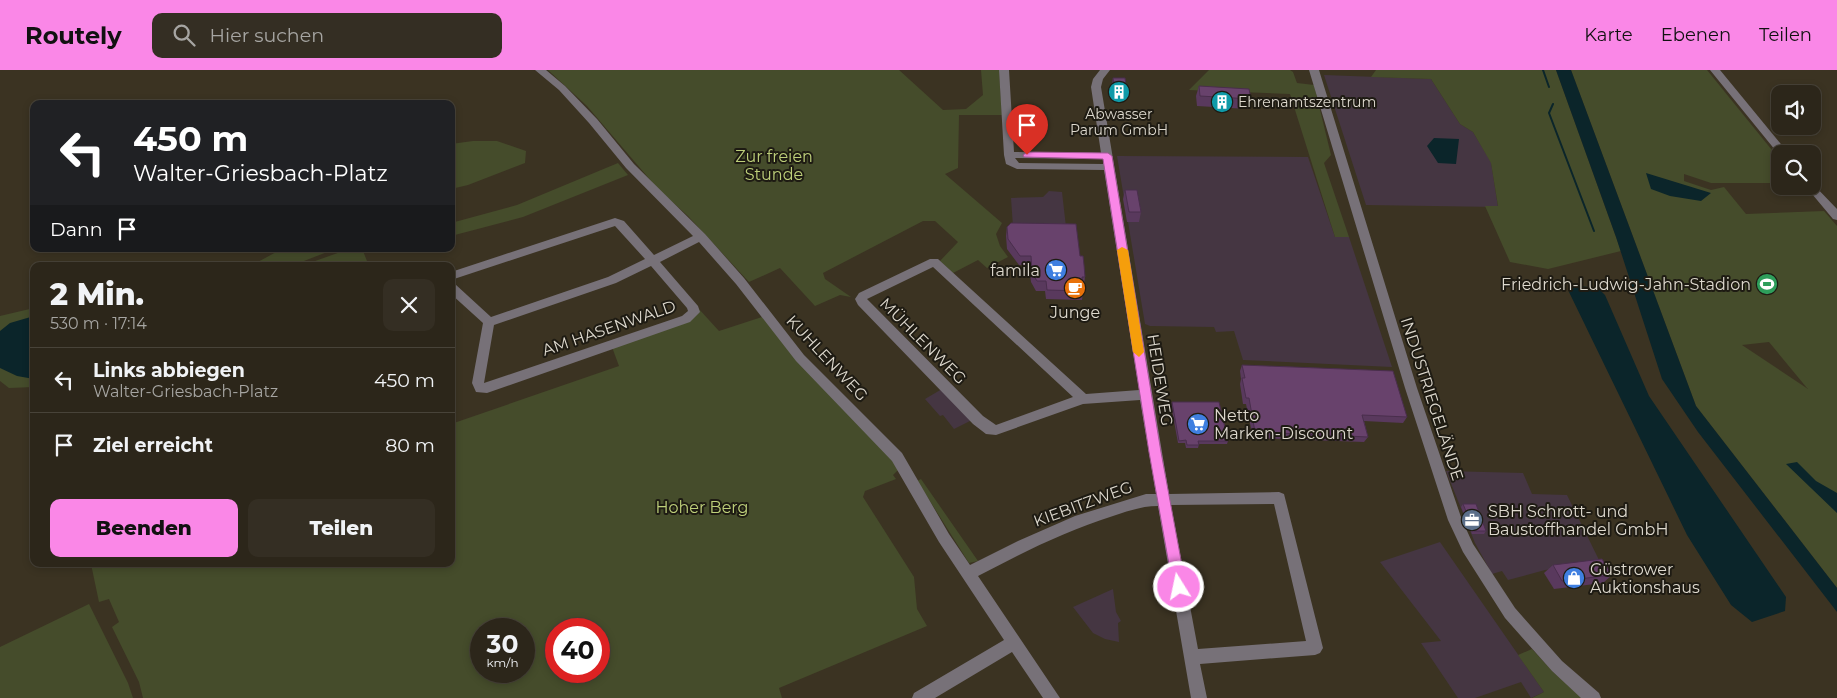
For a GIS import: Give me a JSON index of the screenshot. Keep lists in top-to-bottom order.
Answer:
{
  "streets": {
    "street": [
      "AM HASENWALD",
      "MÜHLENWEG",
      "KUHLENWEG",
      "HEIDEWEG",
      "INDUSTRIEGELÄNDE",
      "KIEBITZWEG"
    ]
  },
  "crossings": [
    ["MÜHLENWEG", "HEIDEWEG"],
    ["KUHLENWEG", "KIEBITZWEG"],
    ["HEIDEWEG", "KIEBITZWEG"]
  ],
  "parks": ["Zur freien Stunde", "Hoher Berg"],
  "places": {
    "building": ["Abwasser Parum GmbH", "Ehrenamtszentrum"],
    "supermarket": ["famila", "Netto Marken-Discount"],
    "sports": ["Friedrich-Ludwig-Jahn-Stadion"],
    "cafe": ["Junge"],
    "office": ["SBH Schrott- und Baustoffhandel GmbH"],
    "shop": ["Güstrower Auktionshaus"]
  },
  "page": {
    "header": "Routely",
    "search": "Hier suchen",
    "nav": ["Karte", "Ebenen", "Teilen"],
    "turn": ["450 m", "Walter-Griesbach-Platz"],
    "then": "Dann",
    "heading": ["2 Min.", "530 m · 17:14"],
    "list": [
      {
        "name": "Links abbiegen",
        "note": "Walter-Griesbach-Platz",
        "value": "450 m"
      },
      {
        "name": "Ziel erreicht",
        "value": "80 m"
      }
    ],
    "buttons": ["Beenden", "Teilen"],
    "speed": "30 km/h",
    "limit": "40"
  }
}
